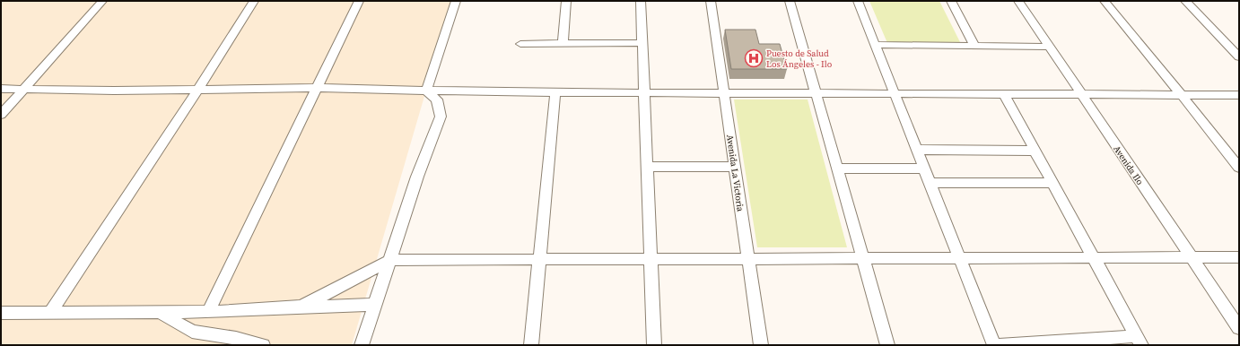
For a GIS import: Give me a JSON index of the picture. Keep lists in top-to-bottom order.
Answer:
{
  "streets": {
    "street": ["Avenida Ilo", "Avenida La Victoria"]
  },
  "places": {
    "hospital": ["Puesto de Salud Los Ángeles - Ilo"]
  }
}
